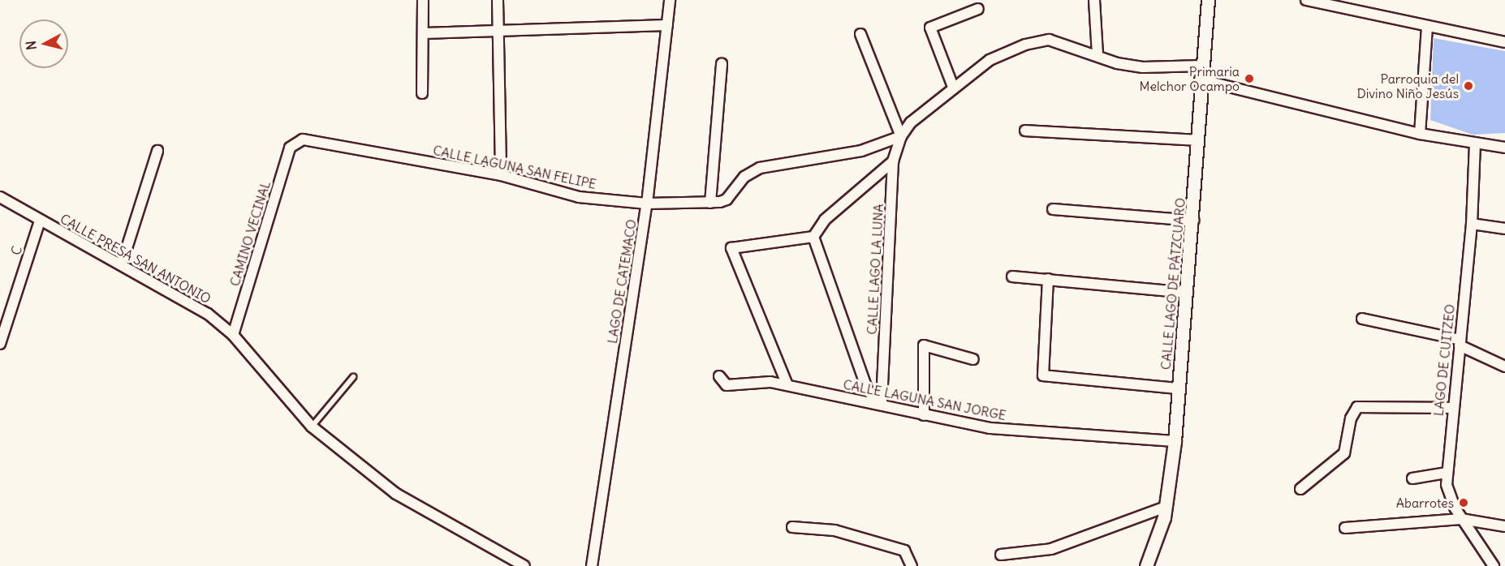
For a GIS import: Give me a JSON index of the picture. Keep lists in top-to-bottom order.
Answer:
{
  "streets": {
    "street": [
      "CALLE LAGUNA SAN FELIPE",
      "CAMINO VECINAL",
      "C",
      "CALLE PRESA SAN ANTONIO",
      "CALLE LAGO LA LUNA",
      "LAGO DE CATEMACO",
      "CALLE LAGO DE PÁTZCUARO",
      "LAGO DE CUITZEO",
      "CALLE LAGUNA SAN JORGE"
    ]
  },
  "crossings": [
    ["CALLE LAGUNA SAN FELIPE", "CAMINO VECINAL"],
    ["CALLE LAGUNA SAN FELIPE", "CALLE LAGO LA LUNA"],
    ["CALLE LAGUNA SAN FELIPE", "LAGO DE CATEMACO"],
    ["CAMINO VECINAL", "CALLE PRESA SAN ANTONIO"],
    ["C", "CALLE PRESA SAN ANTONIO"],
    ["CALLE LAGO LA LUNA", "CALLE LAGUNA SAN JORGE"],
    ["CALLE LAGO DE PÁTZCUARO", "CALLE LAGUNA SAN JORGE"]
  ],
  "places": ["Primaria Melchor Ocampo", "Parroquia del Divino Niño Jesús", "Abarrotes"],
  "north": "left"
}
